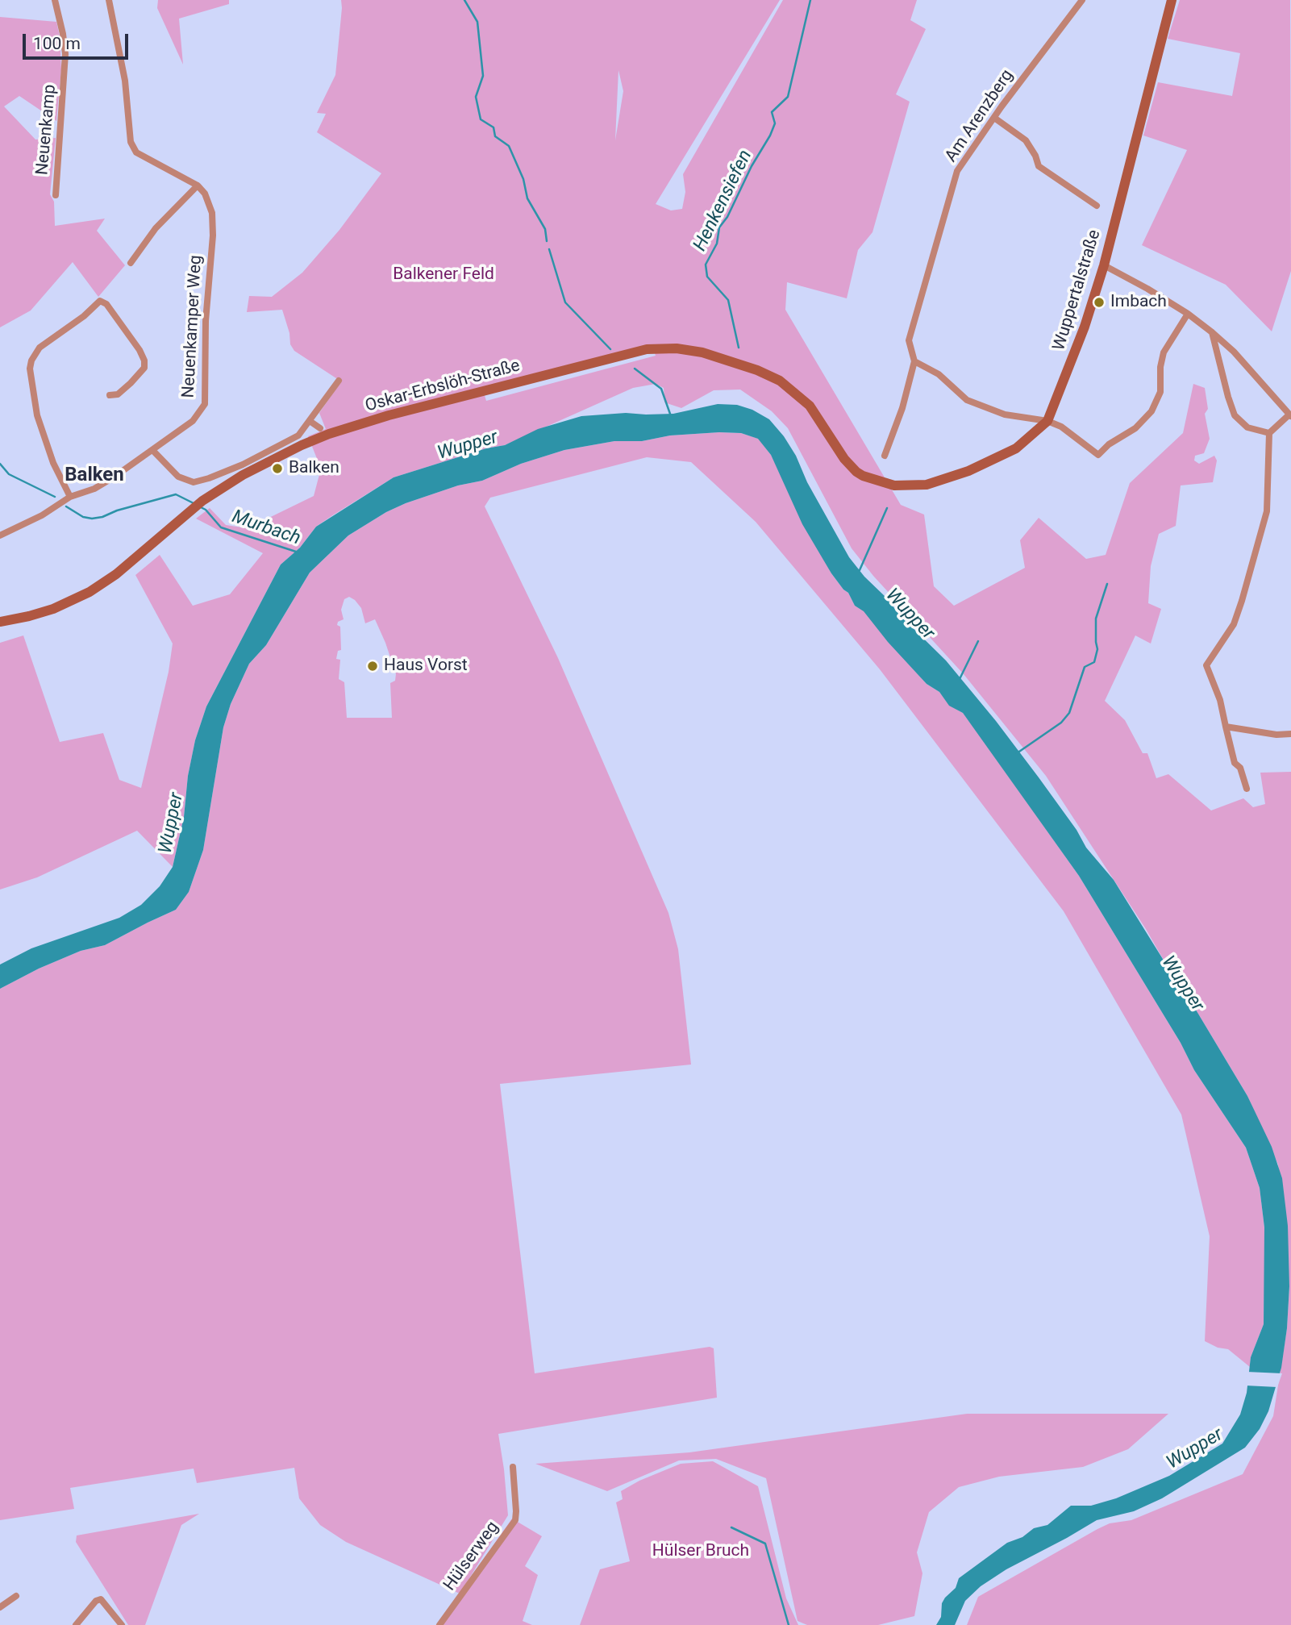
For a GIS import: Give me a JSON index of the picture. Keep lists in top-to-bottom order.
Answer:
{
  "streets": {
    "main road": ["Wuppertalstraße", "Oskar-Erbslöh-Straße"],
    "street": [
      "Am Arenzberg",
      "Neuenkamp",
      "Neuenkamper Weg",
      "Hülserweg"
    ]
  },
  "crossings": [
    ["Wuppertalstraße", "Oskar-Erbslöh-Straße"]
  ],
  "districts": ["Balken"],
  "water": ["Henkensiefen", "Wupper", "Murbach"],
  "parks": ["Balkener Feld", "Hülser Bruch"],
  "places": ["Imbach", "Balken", "Haus Vorst"],
  "scale_bar": "100 m"
}
